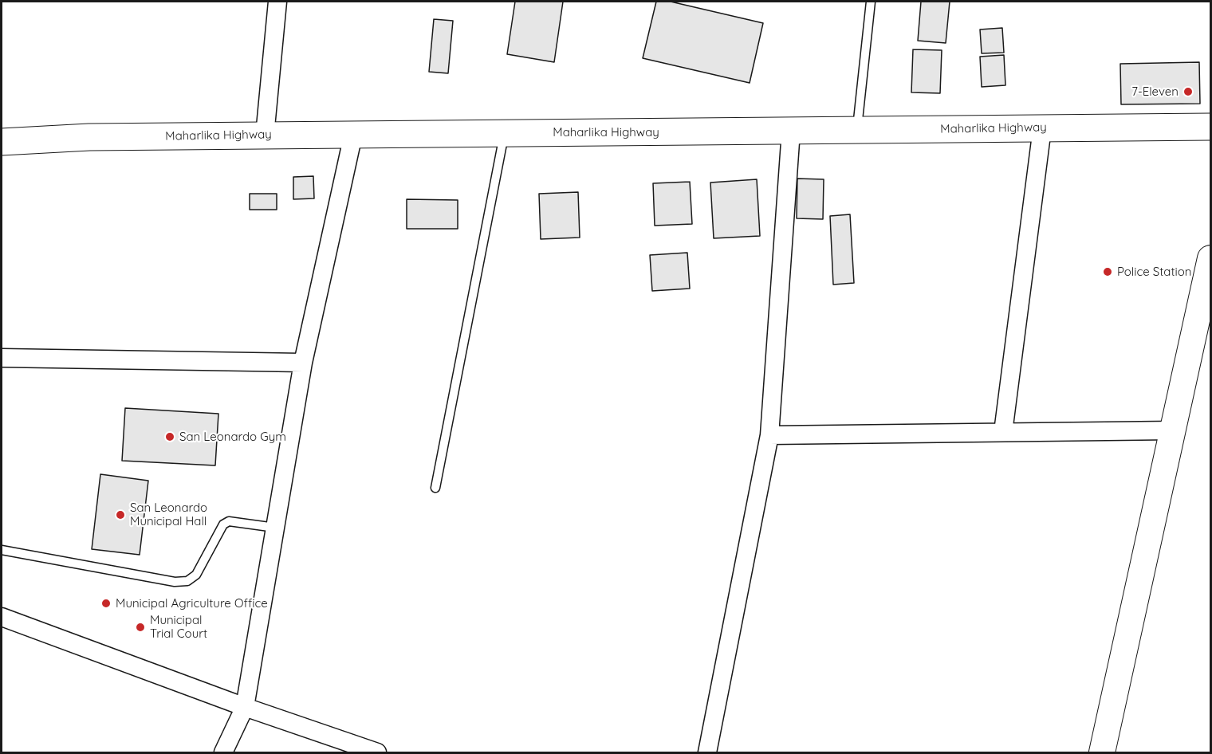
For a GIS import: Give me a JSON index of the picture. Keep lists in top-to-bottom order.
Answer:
{
  "streets": {
    "highway": ["Maharlika Highway"]
  },
  "places": [
    "7-Eleven",
    "Police Station",
    "San Leonardo Gym",
    "San Leonardo Municipal Hall",
    "Municipal Agriculture Office",
    "Municipal Trial Court"
  ]
}
